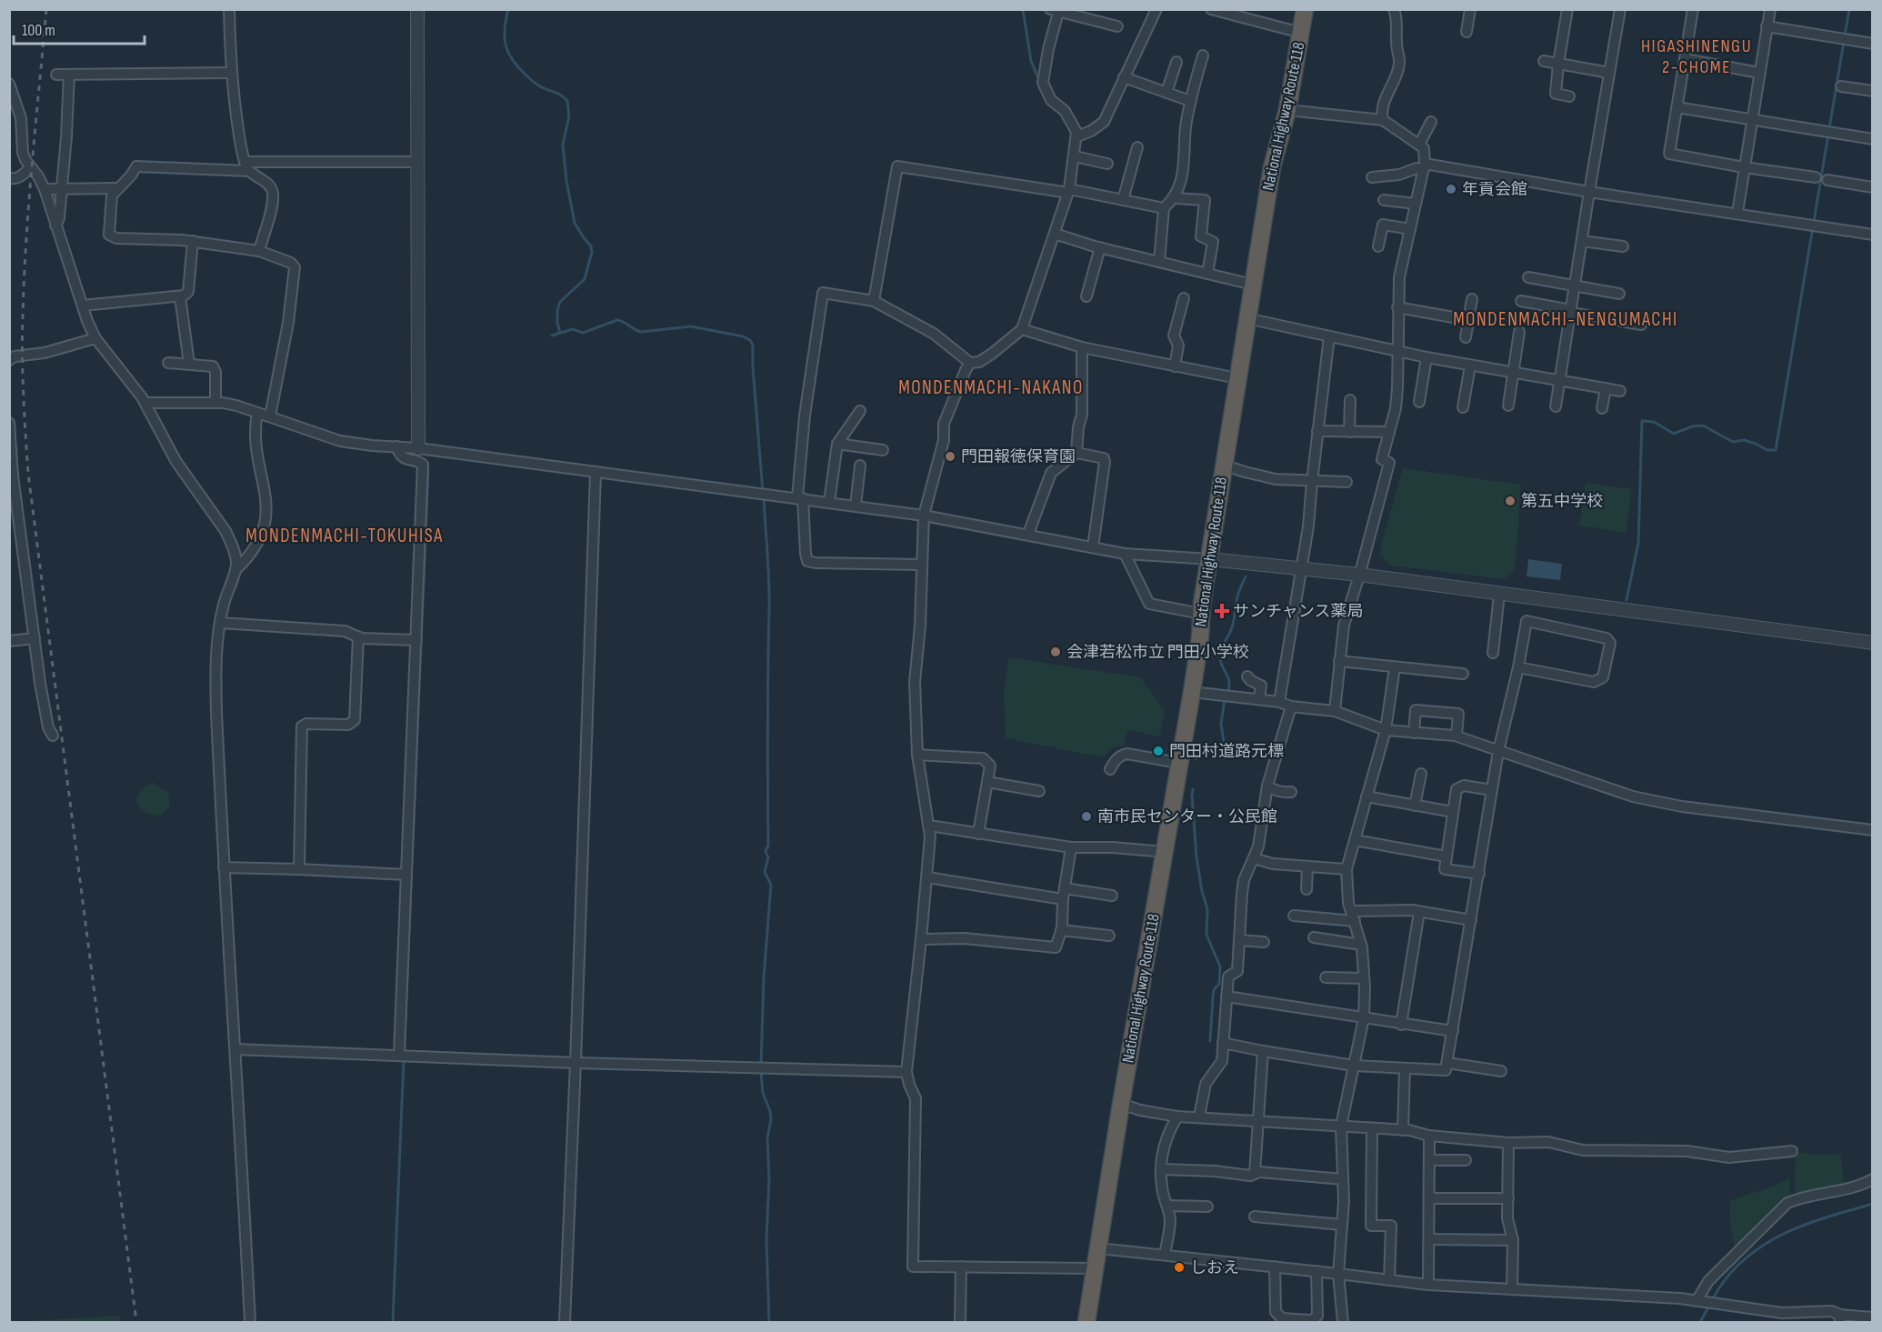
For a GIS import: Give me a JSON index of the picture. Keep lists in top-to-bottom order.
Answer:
{
  "streets": {
    "highway": ["National Highway Route 118"]
  },
  "districts": [
    "HIGASHINENGU 2-CHOME",
    "MONDENMACHI-NENGUMACHI",
    "MONDENMACHI-NAKANO",
    "MONDENMACHI-TOKUHISA"
  ],
  "places": {
    "other": [
      "年貢会館",
      "門田報徳保育園",
      "第五中学校",
      "会津若松市立 門田小学校",
      "門田村道路元標",
      "南市民センター・公民館",
      "しおえ"
    ],
    "health": ["サンチャンス薬局"]
  },
  "scale_bar": "100 m"
}
